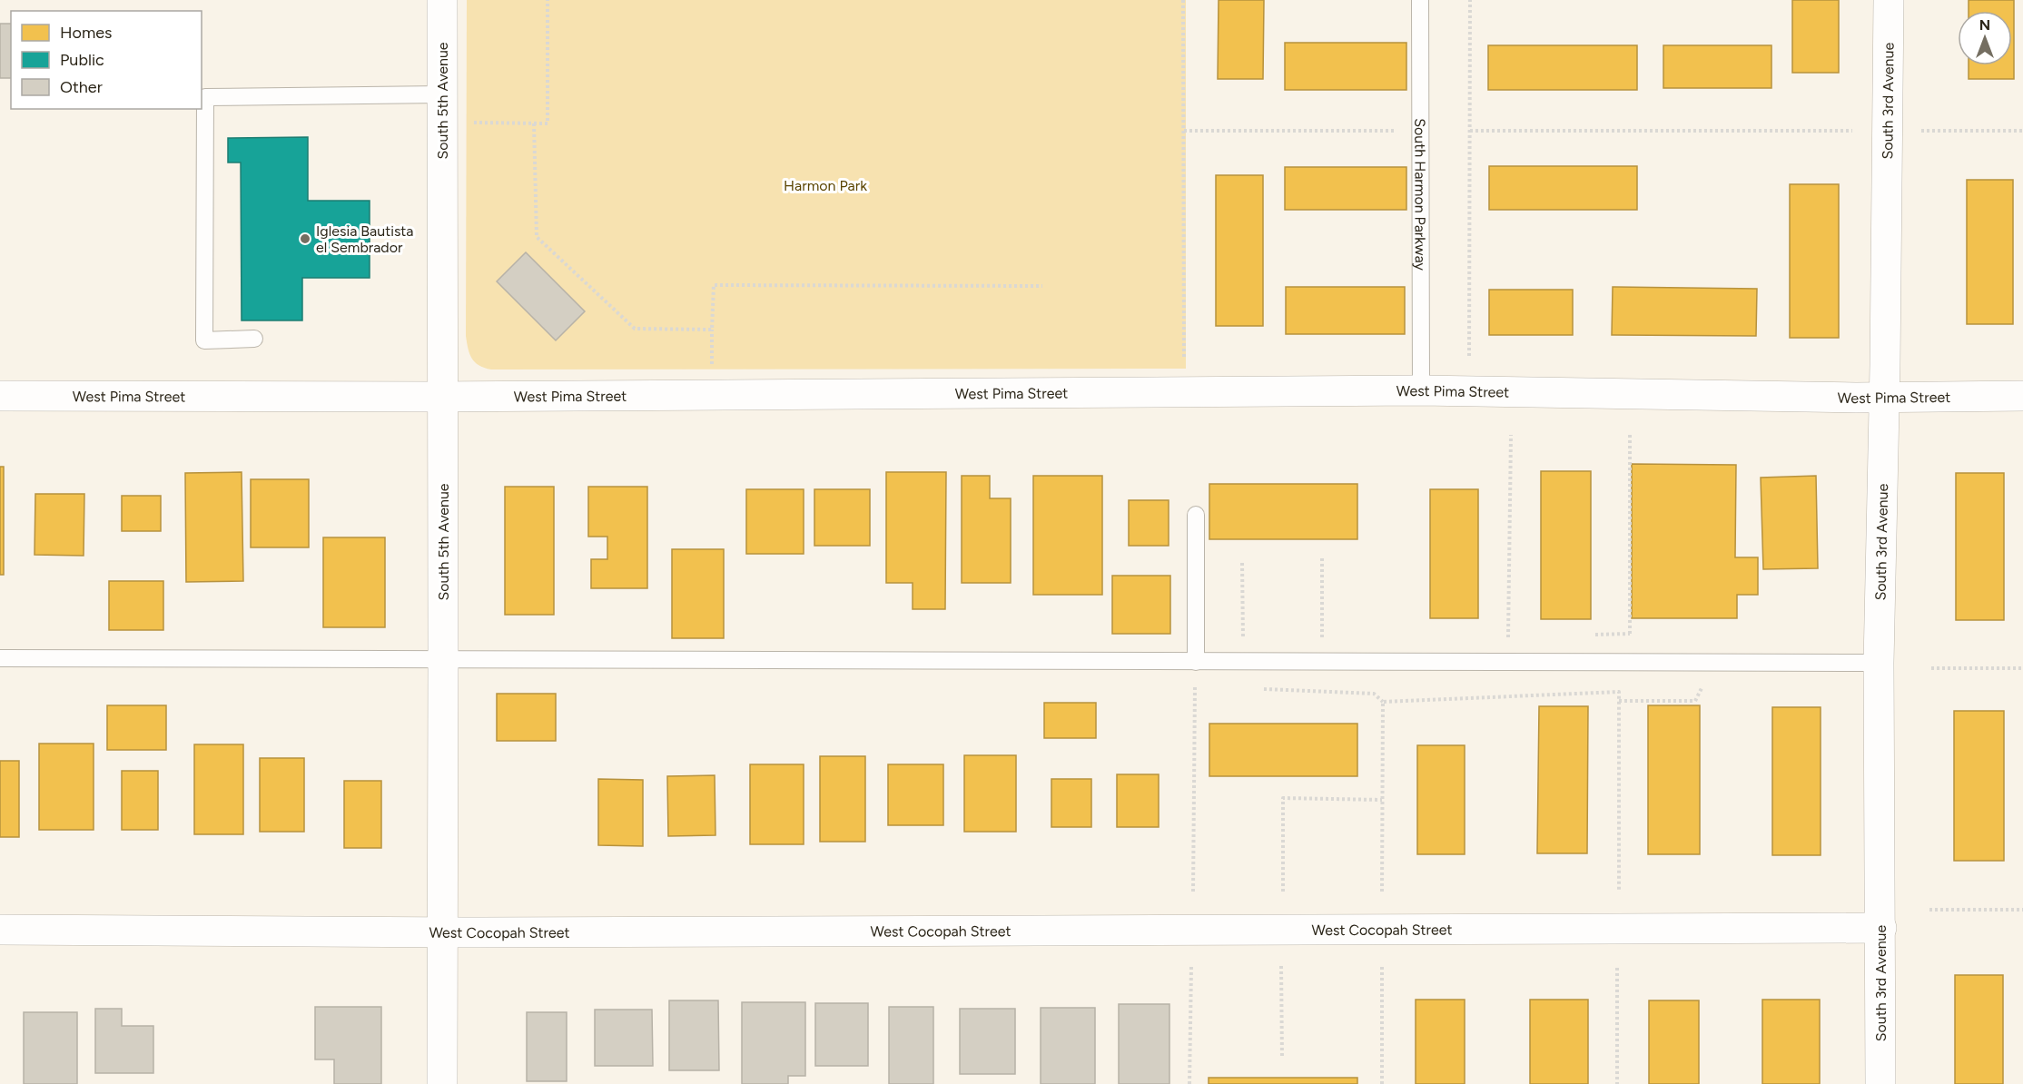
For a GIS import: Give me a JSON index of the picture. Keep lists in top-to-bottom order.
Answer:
{
  "streets": {
    "street": [
      "South 5th Avenue",
      "South 3rd Avenue",
      "West Pima Street",
      "West Cocopah Street"
    ],
    "lane": ["South Harmon Parkway"]
  },
  "crossings": [
    ["South 5th Avenue", "West Pima Street"],
    ["South 5th Avenue", "West Cocopah Street"],
    ["South 3rd Avenue", "West Pima Street"],
    ["South 3rd Avenue", "West Cocopah Street"],
    ["South Harmon Parkway", "West Pima Street"]
  ],
  "parks": ["Harmon Park"],
  "places": ["Iglesia Bautista el Sembrador"],
  "legend": ["Homes", "Public", "Other"],
  "north": "top"
}
